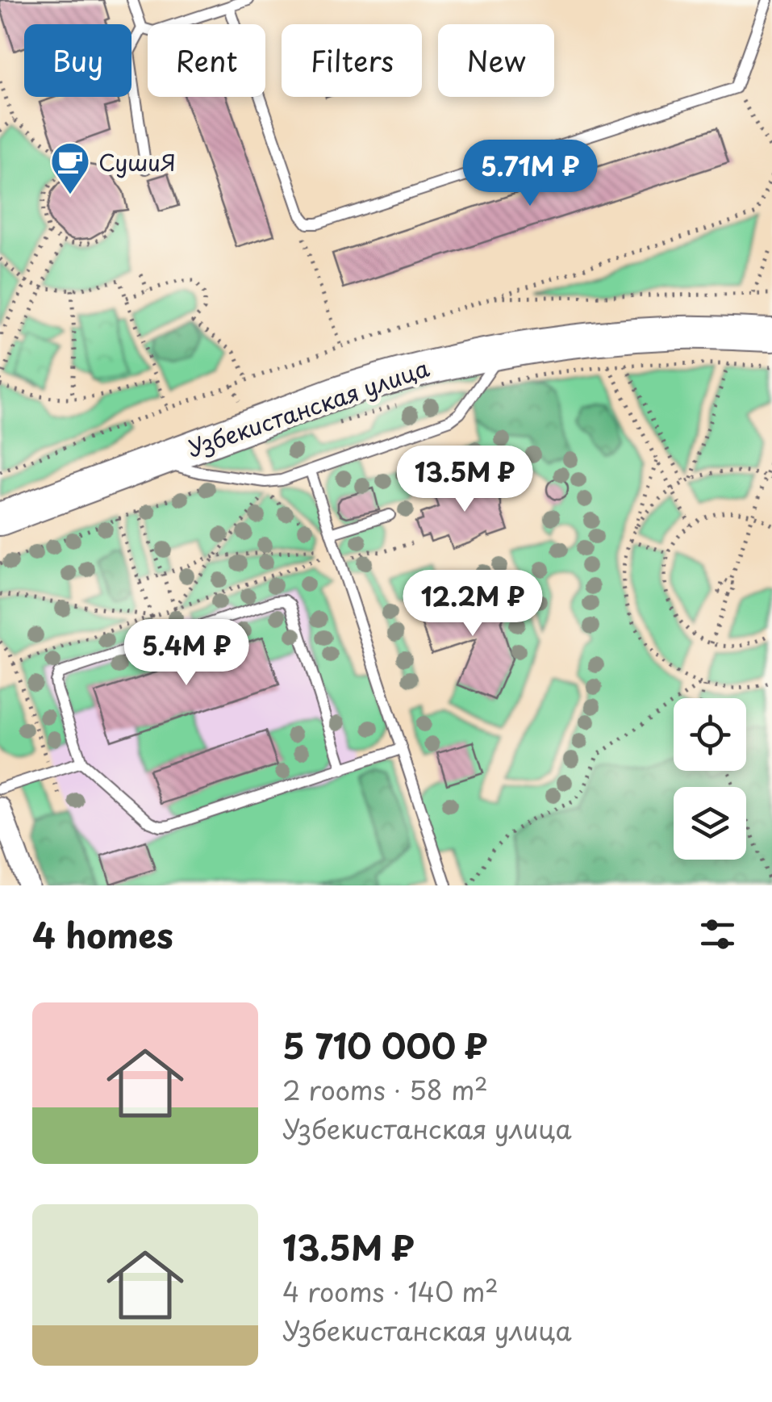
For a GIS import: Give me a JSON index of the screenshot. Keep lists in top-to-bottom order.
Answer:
{
  "streets": {
    "main road": ["Узбекистанская улица"]
  },
  "places": {
    "cafe": ["СушиЯ"]
  },
  "page": {
    "chip": [
      "Buy",
      "Rent",
      "Filters",
      "New"
    ],
    "price": [
      "5.71M ₽",
      "13.5M ₽",
      "12.2M ₽",
      "5.4M ₽"
    ],
    "heading": "4 homes",
    "list": [
      {
        "name": "5 710 000 ₽",
        "note": "2 rooms · 58 m² · Узбекистанская улица"
      },
      {
        "name": "13.5M ₽",
        "note": "4 rooms · 140 m² · Узбекистанская улица"
      }
    ]
  }
}
